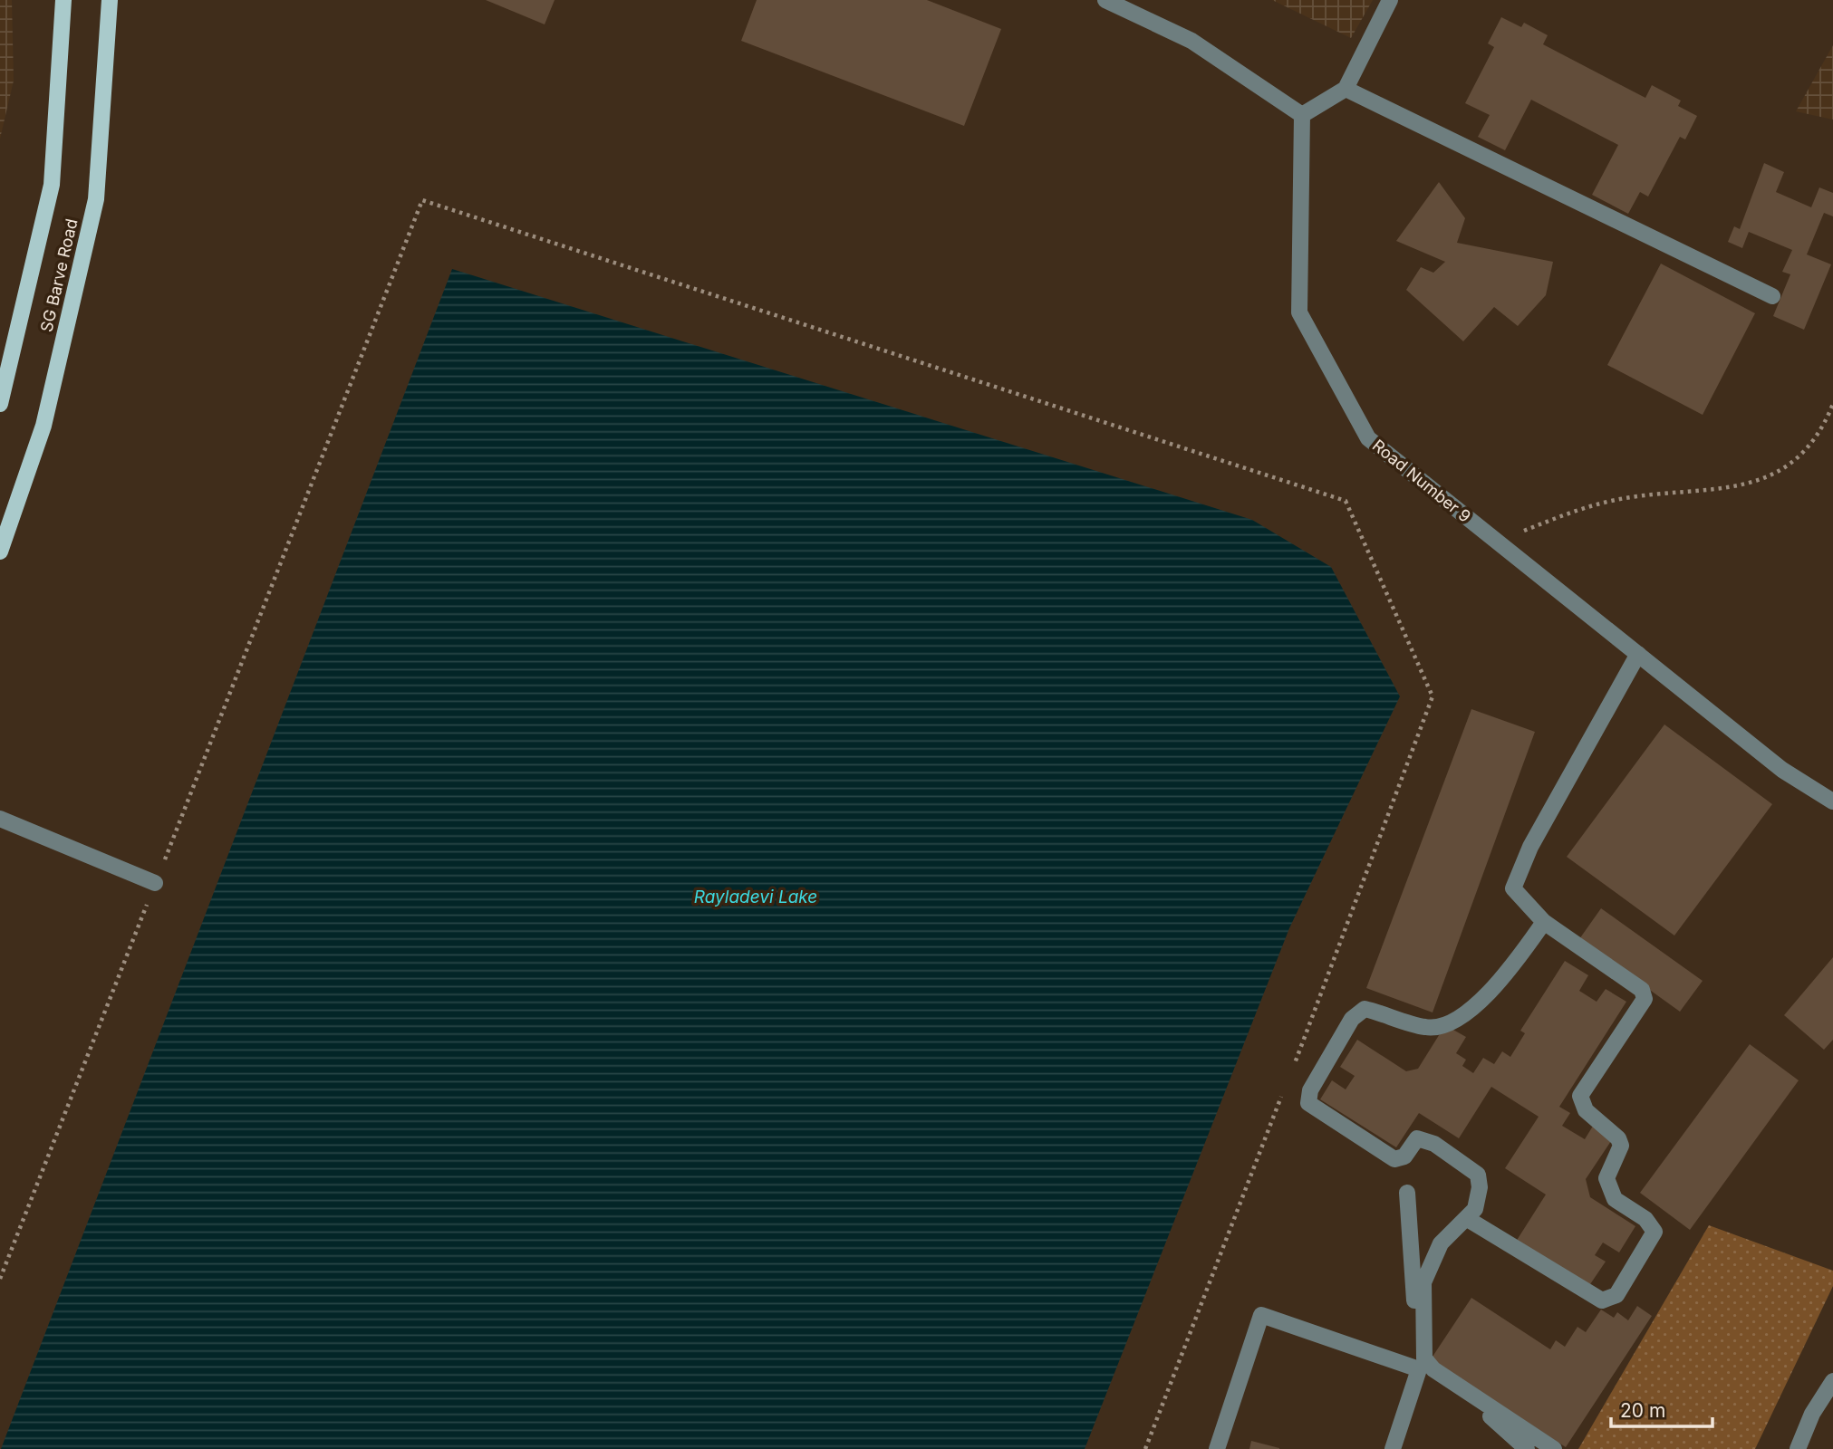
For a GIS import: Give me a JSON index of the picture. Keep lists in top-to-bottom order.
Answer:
{
  "streets": {
    "main road": ["SG Barve Road"],
    "street": ["Road Number 9"]
  },
  "water": ["Rayladevi Lake"],
  "scale_bar": "20 m"
}
